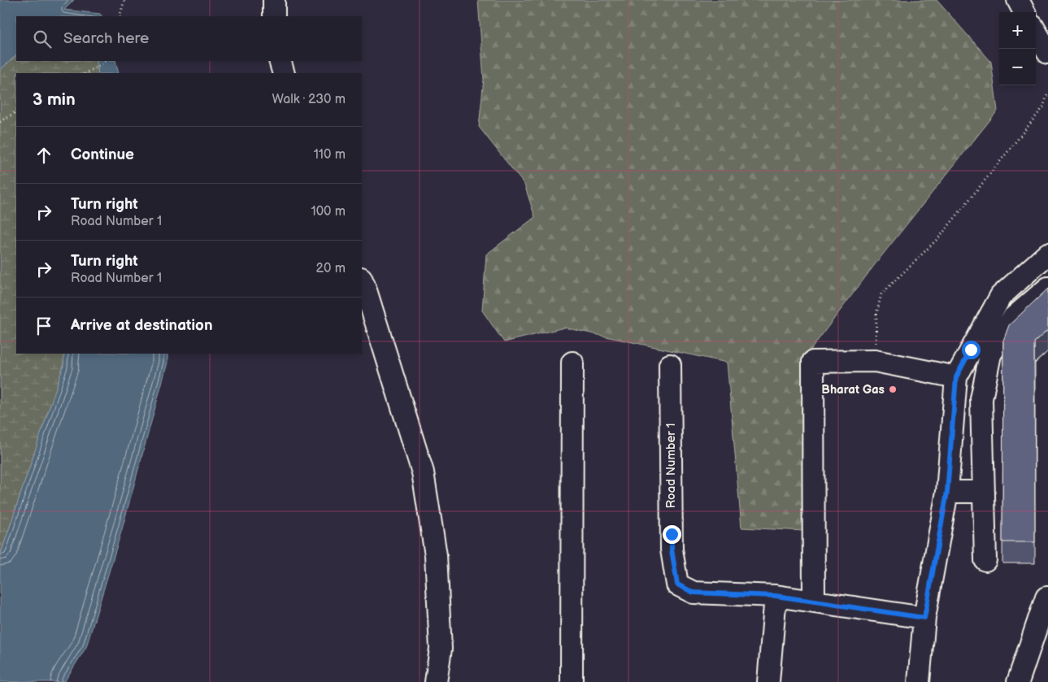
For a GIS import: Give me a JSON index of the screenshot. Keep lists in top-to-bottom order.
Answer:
{
  "streets": {
    "street": ["Road Number 1"]
  },
  "places": ["Bharat Gas"],
  "page": {
    "map_buttons": ["+", "−"],
    "search": "Search here",
    "heading": ["3 min", "Walk · 230 m"],
    "list": [
      ["Continue", "110 m"],
      ["Turn right", "Road Number 1", "100 m"],
      ["Turn right", "Road Number 1", "20 m"],
      "Arrive at destination"
    ]
  }
}
